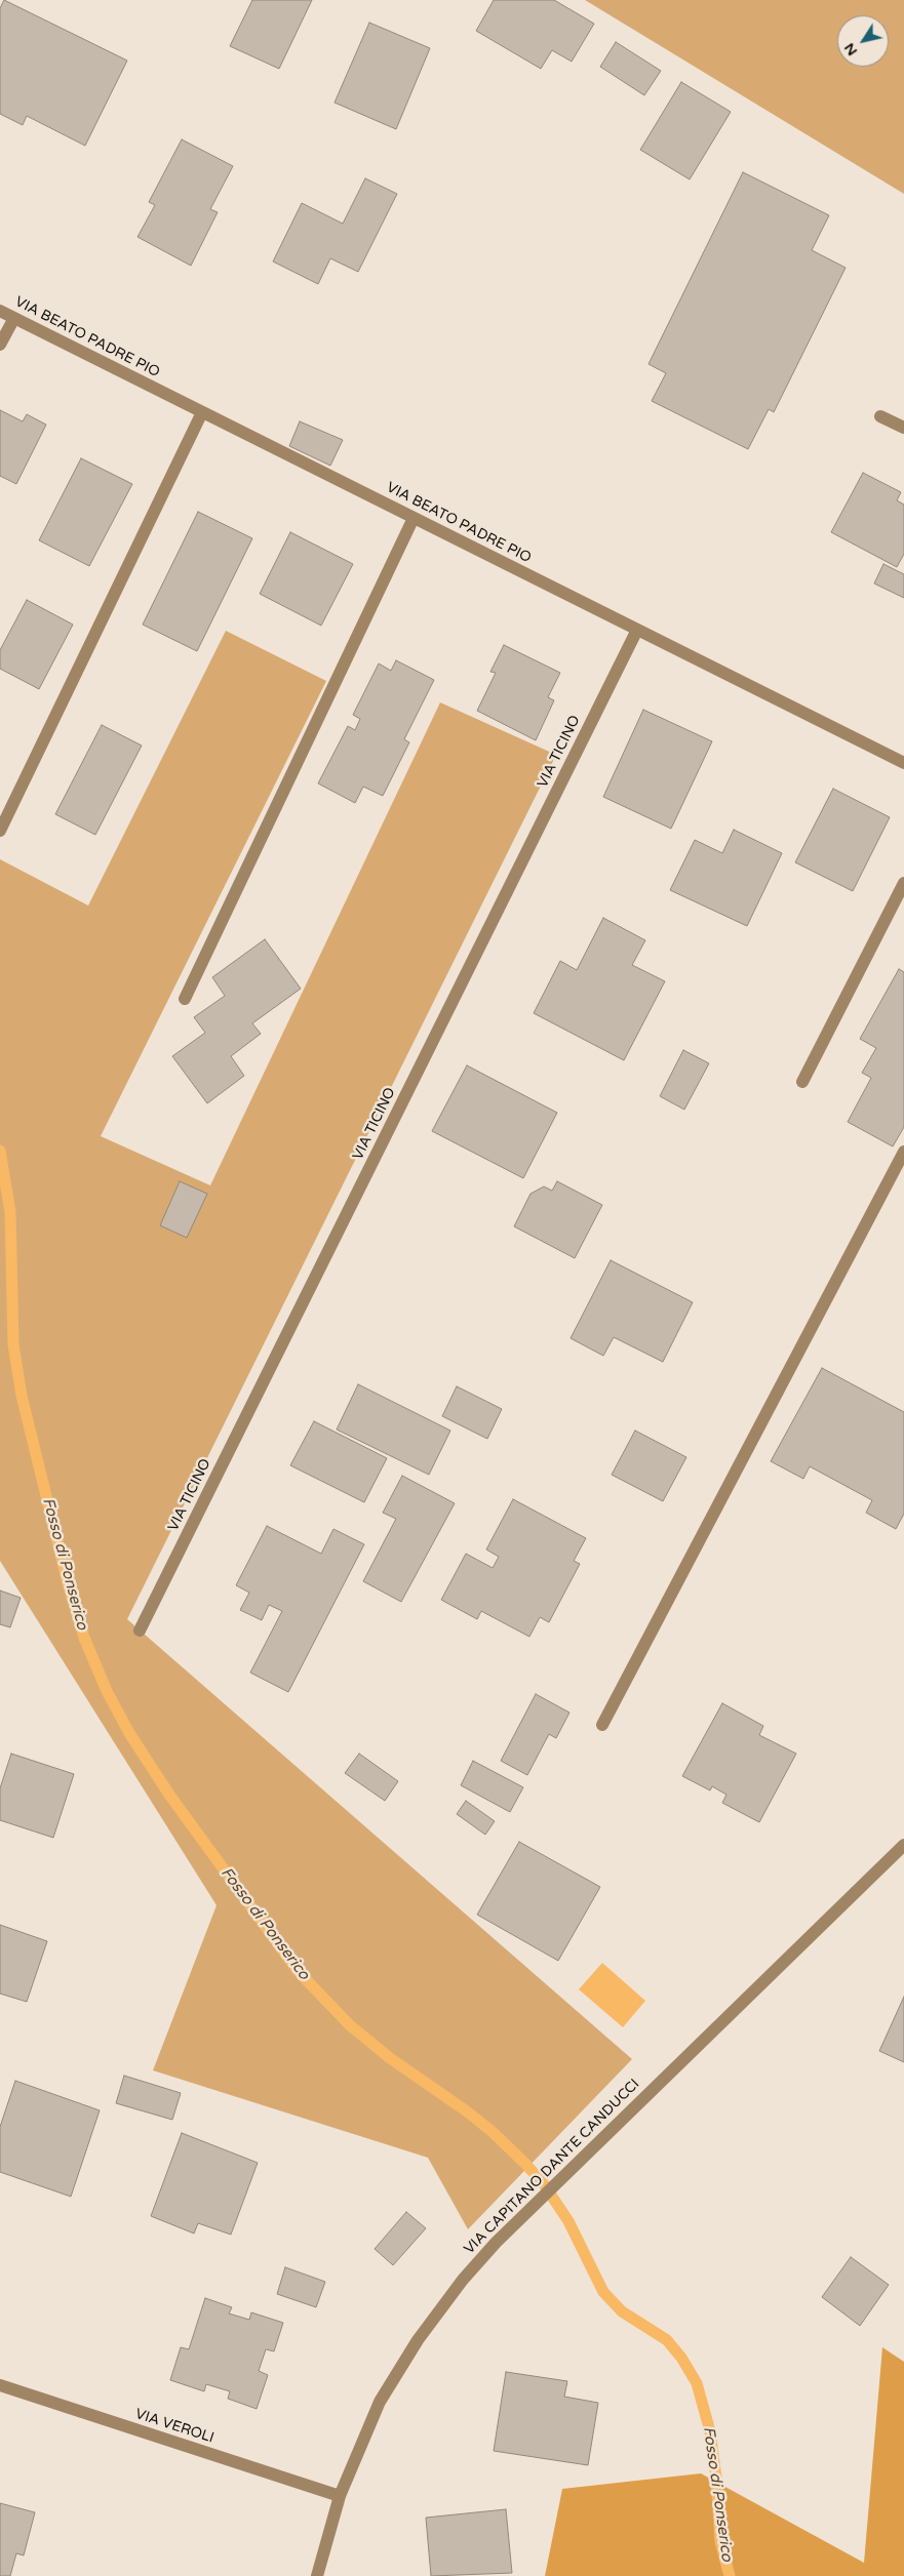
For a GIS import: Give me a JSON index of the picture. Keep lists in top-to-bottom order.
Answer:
{
  "streets": {
    "street": [
      "VIA BEATO PADRE PIO",
      "VIA TICINO",
      "VIA CAPITANO DANTE CANDUCCI",
      "VIA VEROLI"
    ]
  },
  "crossings": [
    ["VIA BEATO PADRE PIO", "VIA TICINO"],
    ["VIA CAPITANO DANTE CANDUCCI", "VIA VEROLI"]
  ],
  "water": ["Fosso di Ponserico"],
  "north": "bottom left"
}
